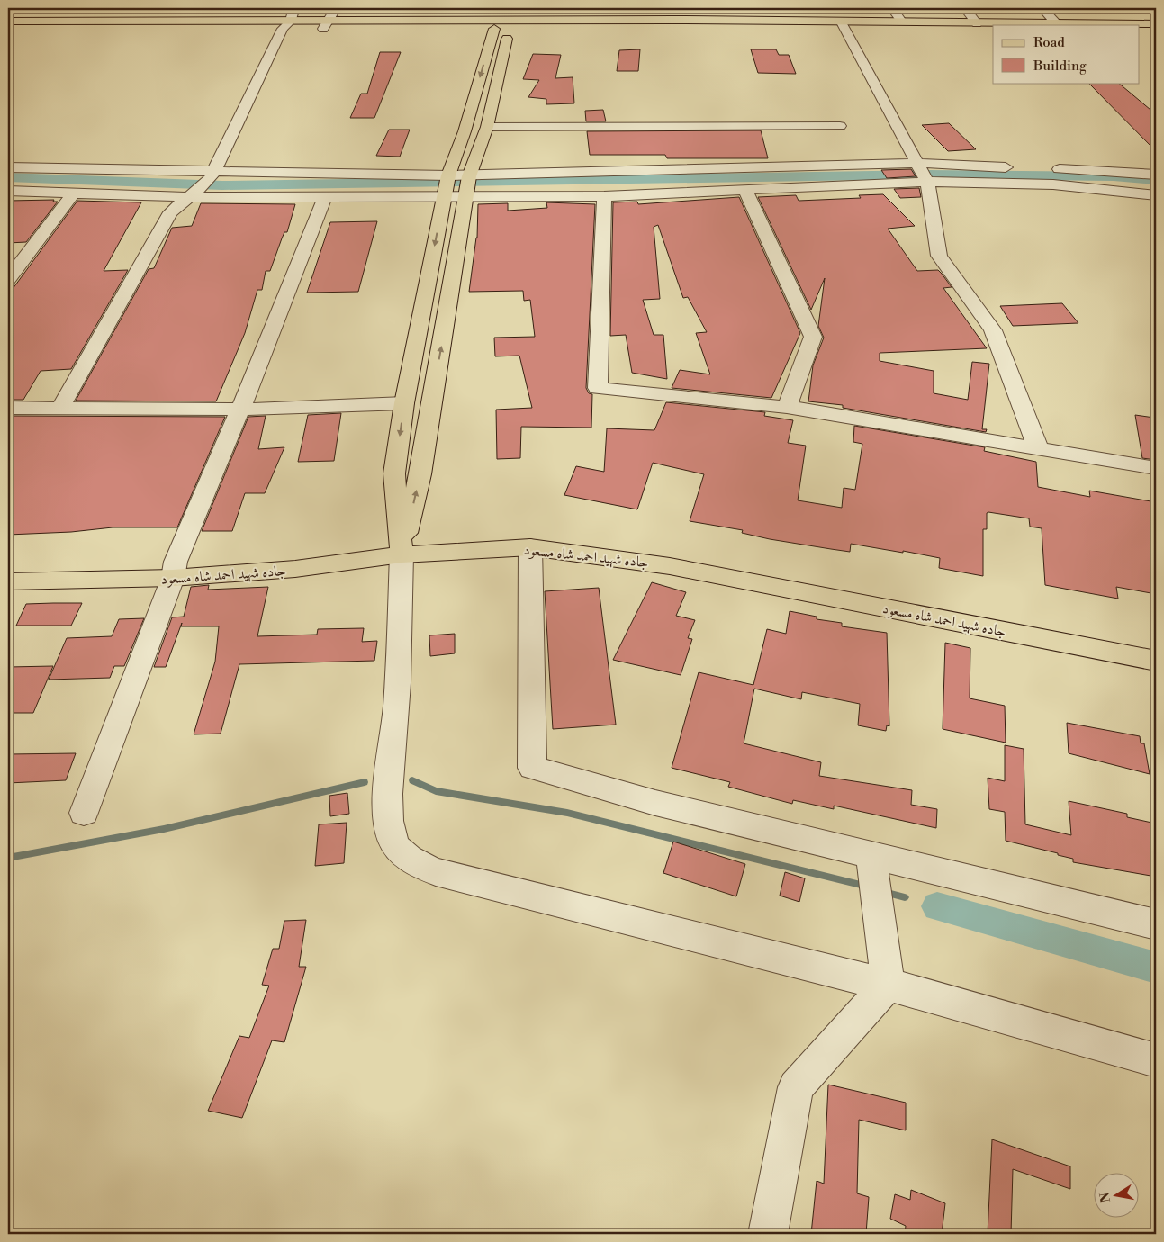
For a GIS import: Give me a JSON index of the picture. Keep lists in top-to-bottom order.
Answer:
{
  "streets": {
    "main road": ["جاده شهيد احمد شاه مسعود"]
  },
  "legend": ["Road", "Building"],
  "north": "left"
}
